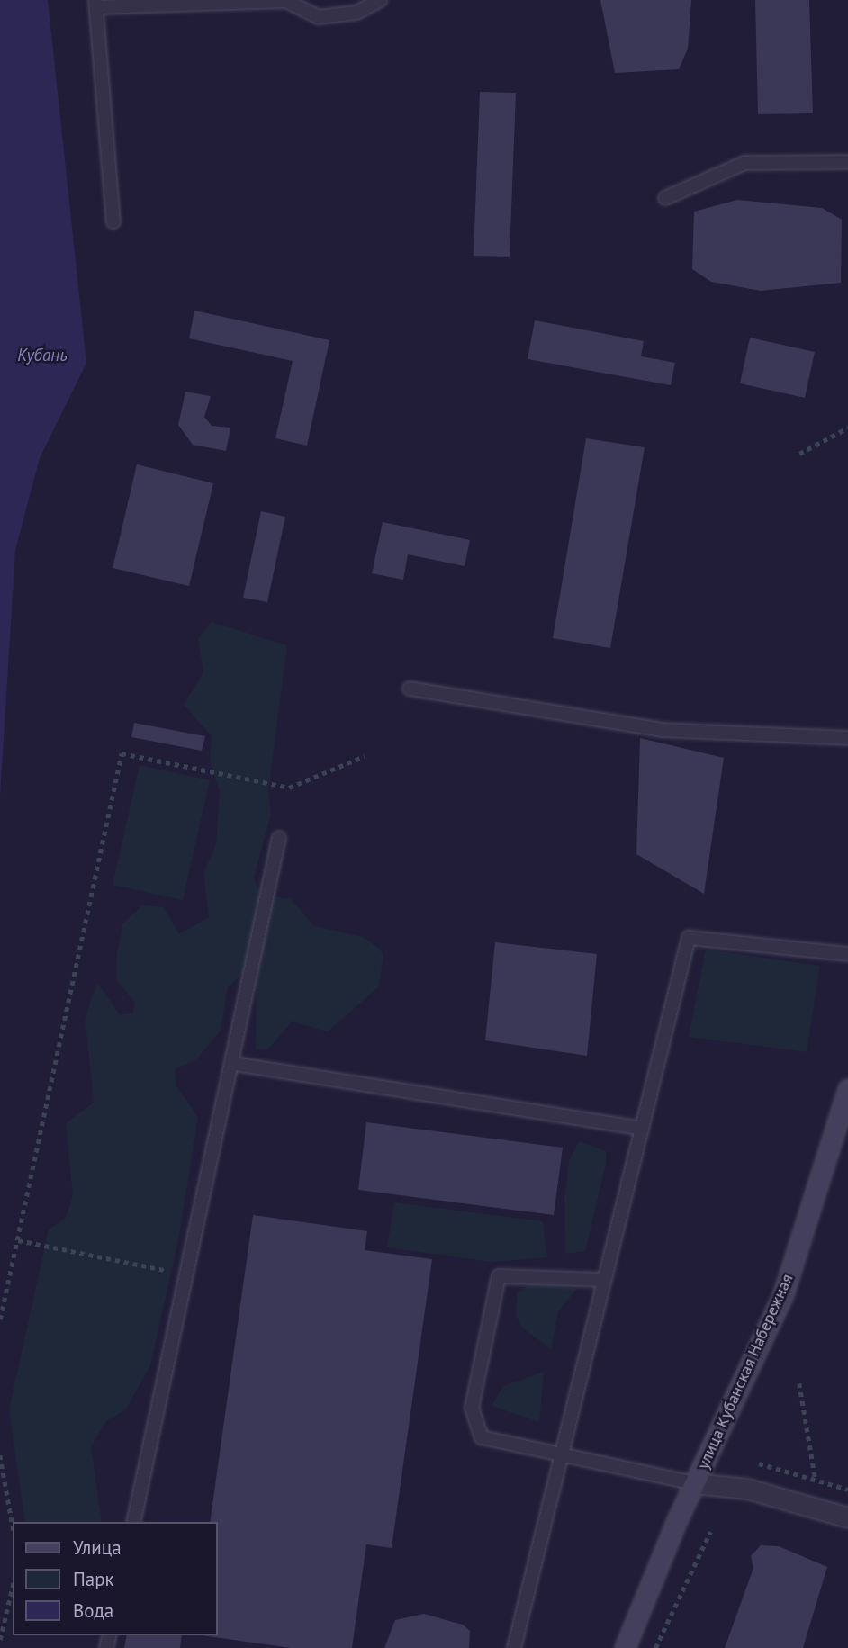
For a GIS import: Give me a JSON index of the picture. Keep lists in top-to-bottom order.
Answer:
{
  "streets": {
    "main road": ["улица Кубанская Набережная"]
  },
  "water": ["Кубань"],
  "legend": ["Улица", "Парк", "Вода"]
}
